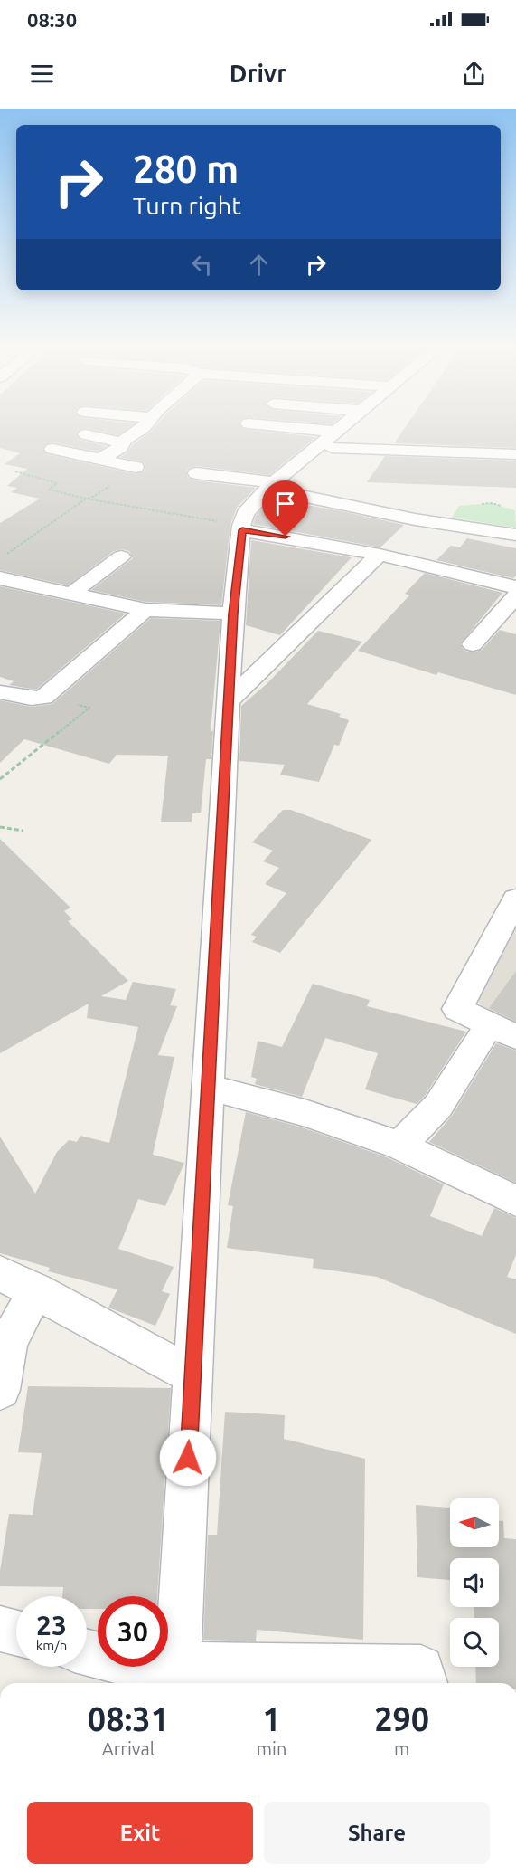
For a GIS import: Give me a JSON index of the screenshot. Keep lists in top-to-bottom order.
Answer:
{
  "north": "left",
  "page": {
    "status": "08:30",
    "header": "Drivr",
    "turn": ["280 m", "Turn right"],
    "speed": "23 km/h",
    "limit": "30",
    "eta": [
      "08:31",
      "Arrival",
      "1",
      "min",
      "290",
      "m"
    ],
    "buttons": ["Exit", "Share"]
  }
}
